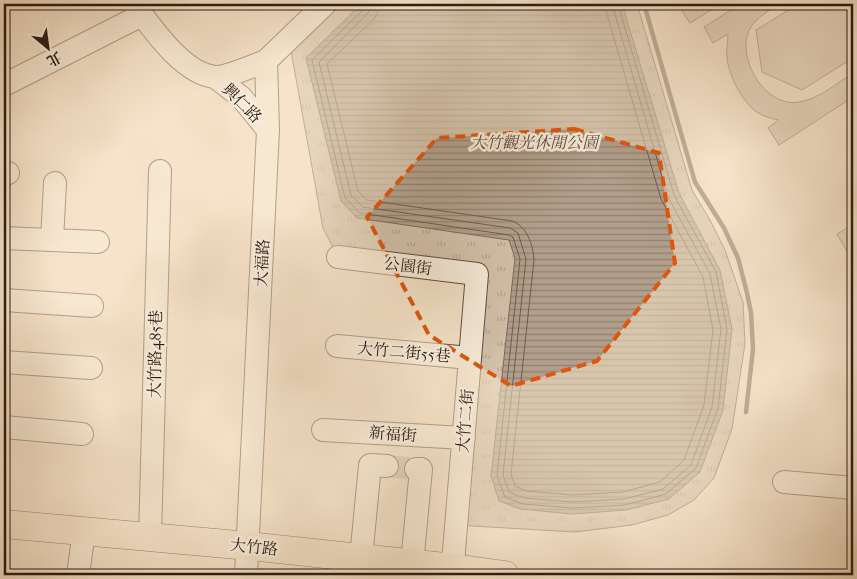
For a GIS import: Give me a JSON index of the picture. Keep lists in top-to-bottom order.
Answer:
{
  "streets": {
    "main road": ["大竹路"],
    "street": [
      "興仁路",
      "大福路",
      "公園街",
      "大竹二街55巷",
      "大竹路485巷",
      "大竹二街",
      "新福街"
    ]
  },
  "crossings": [
    ["興仁路", "大福路"],
    ["大福路", "大竹路"],
    ["公園街", "大竹二街"],
    ["大竹二街55巷", "大竹二街"],
    ["大竹路485巷", "大竹路"],
    ["大竹二街", "新福街"],
    ["大竹二街", "大竹路"]
  ],
  "parks": ["大竹觀光休閒公園"],
  "north": "bottom right"
}
